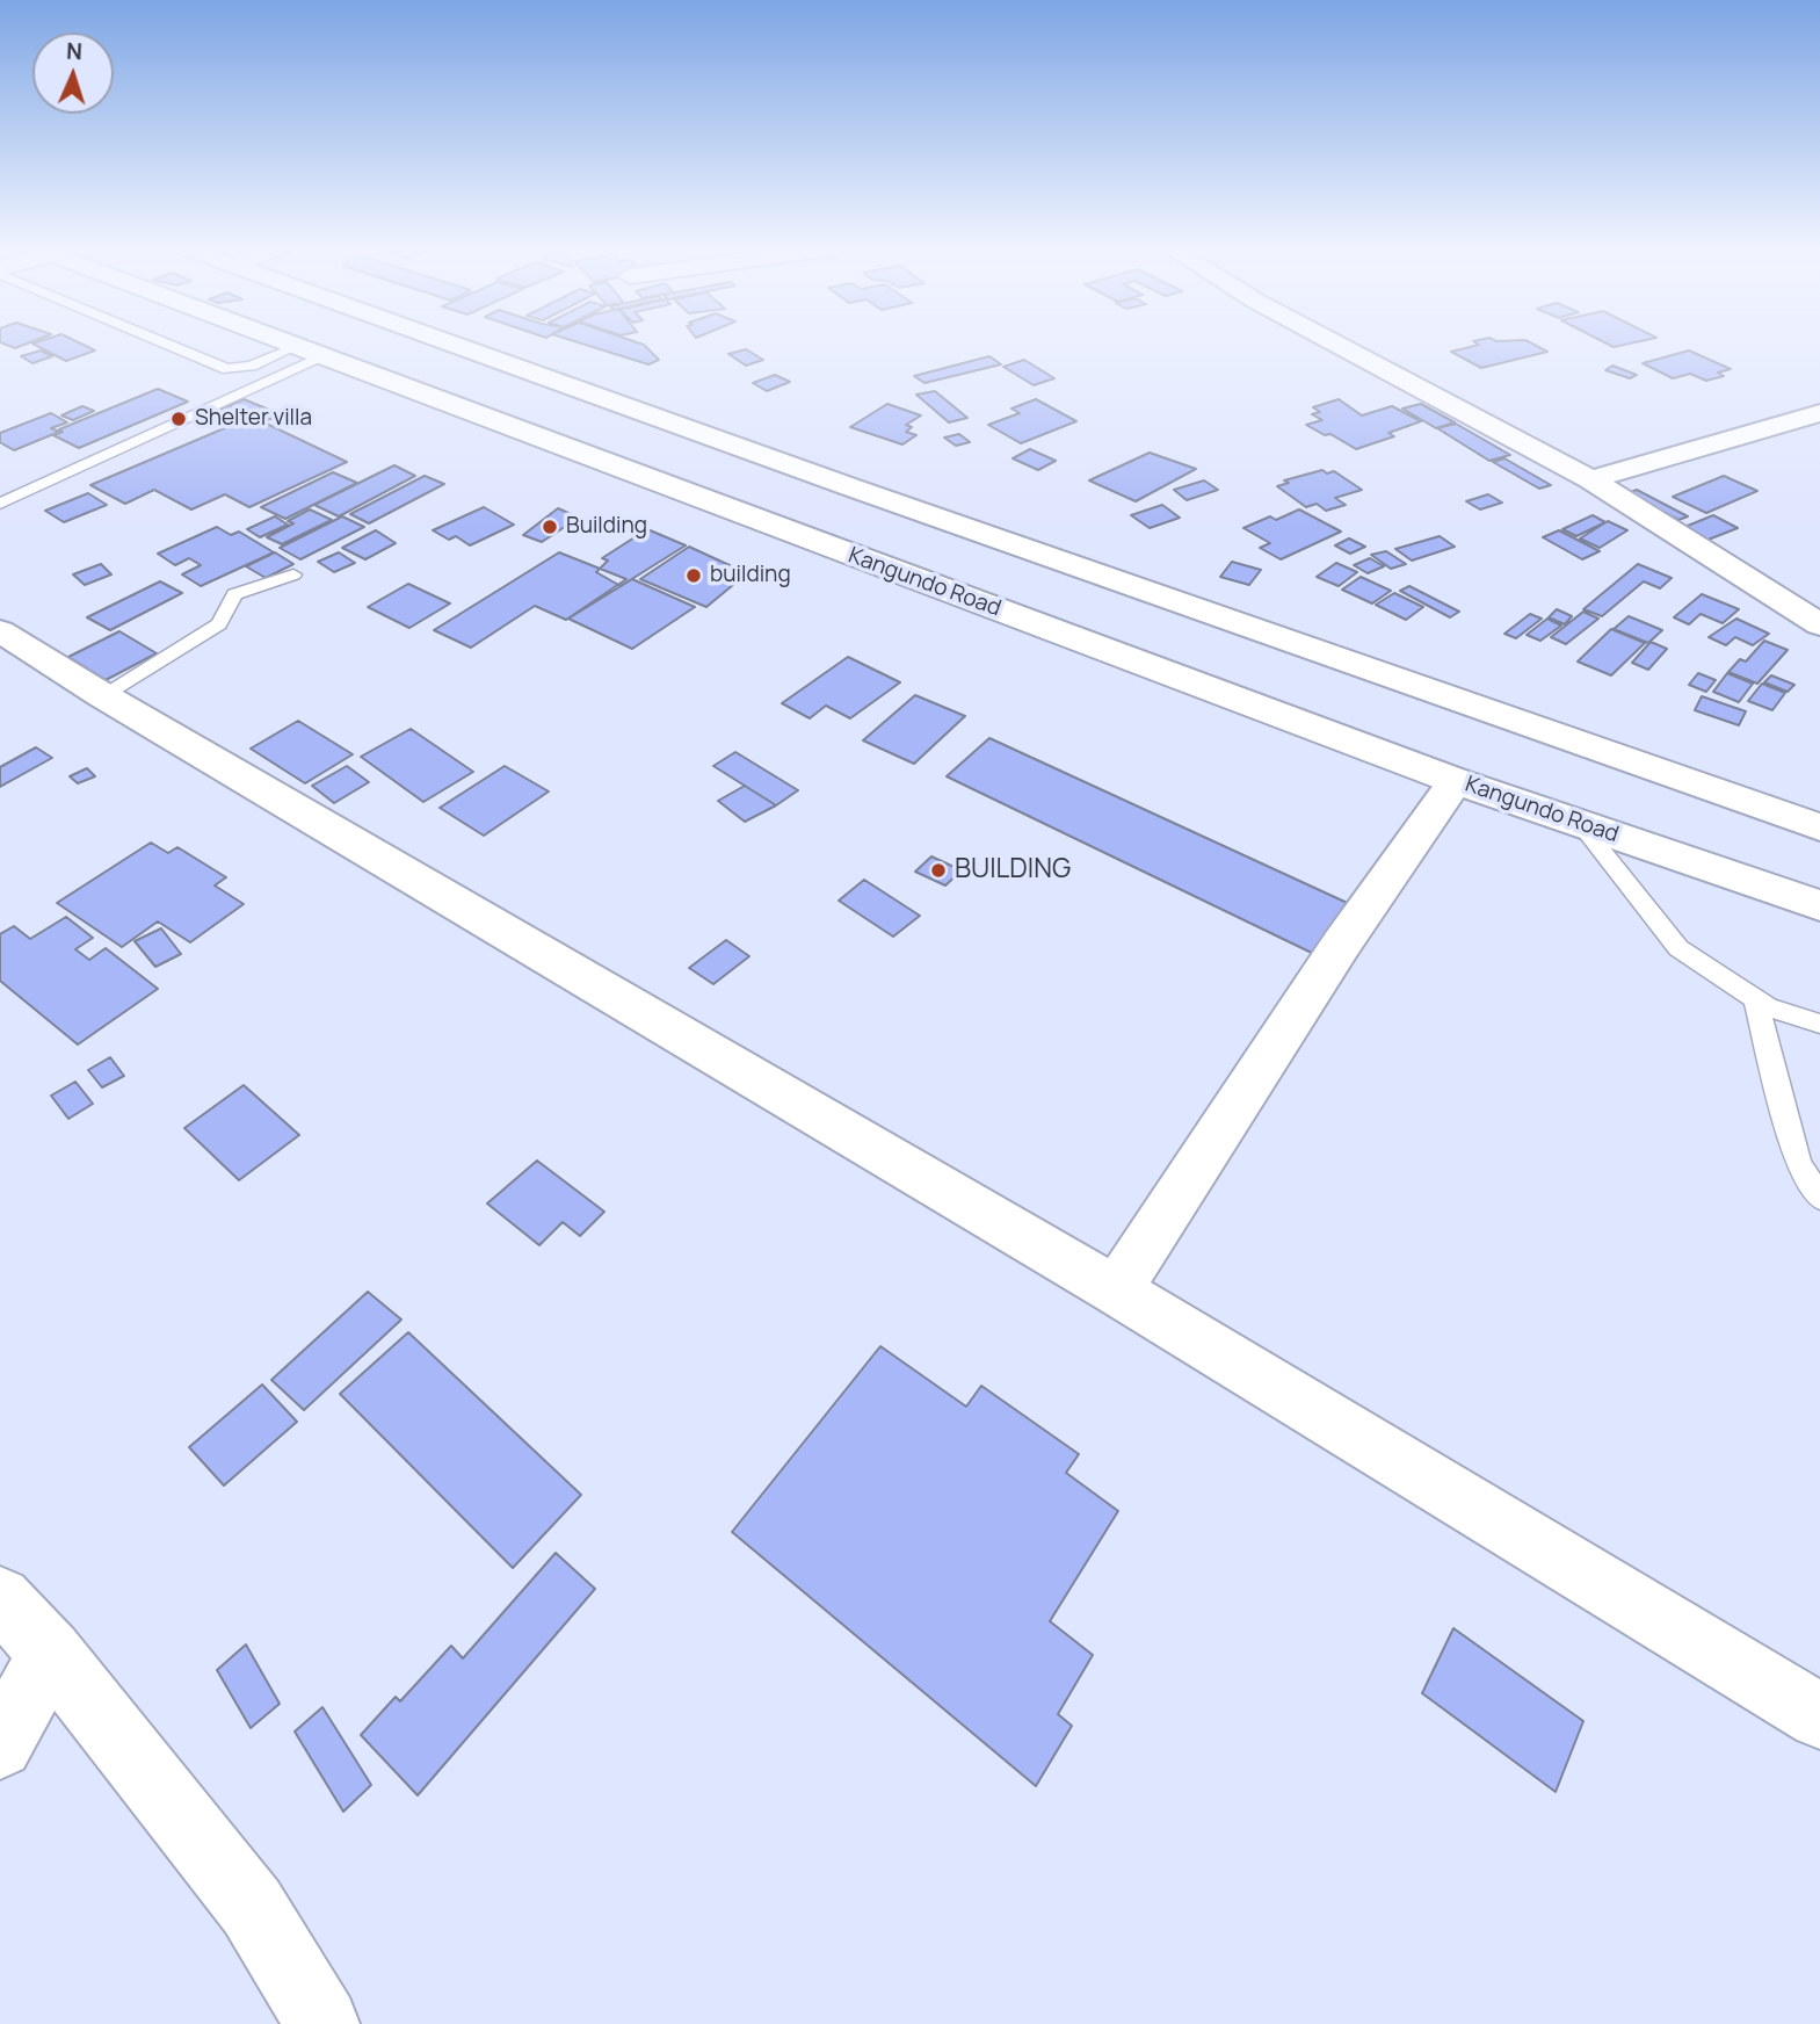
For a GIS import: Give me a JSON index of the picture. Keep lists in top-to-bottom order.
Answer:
{
  "streets": {
    "main road": ["Kangundo Road"]
  },
  "places": [
    "Shelter villa",
    "Building",
    "building",
    "BUILDING"
  ],
  "north": "top"
}
